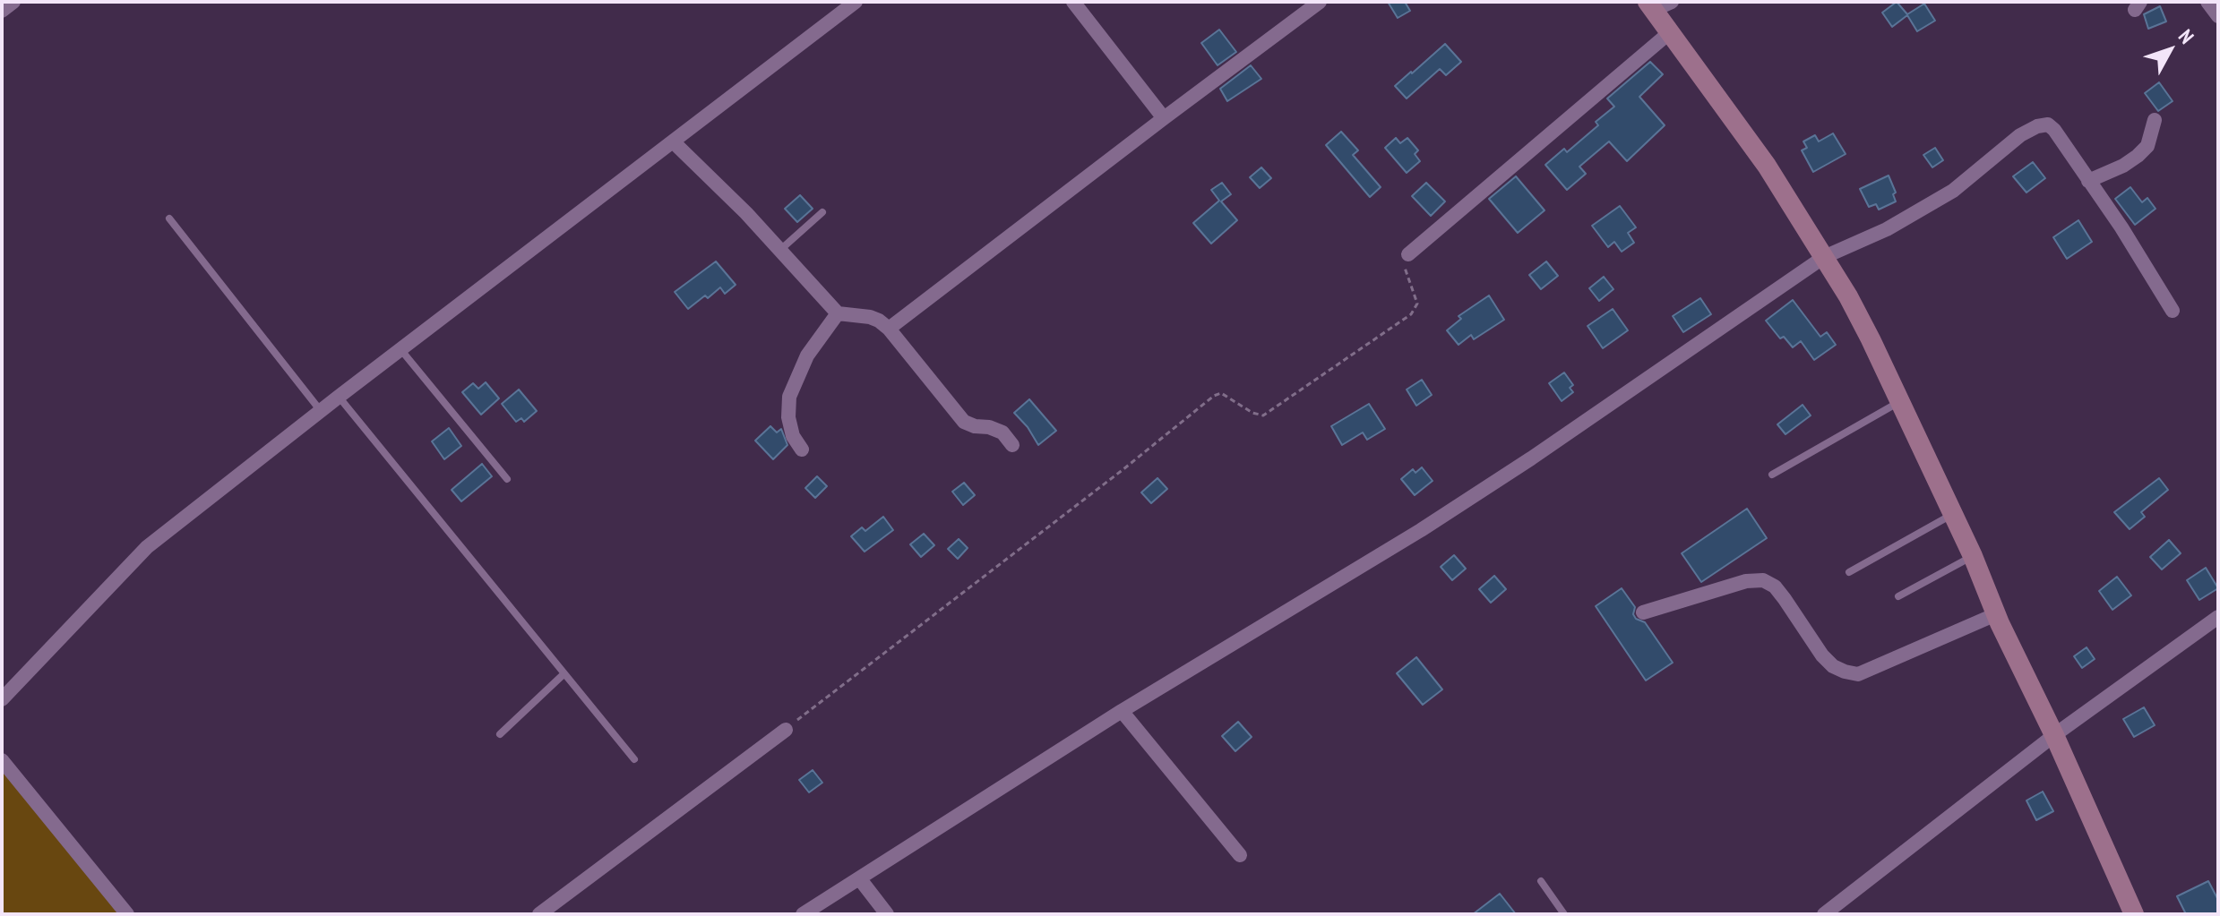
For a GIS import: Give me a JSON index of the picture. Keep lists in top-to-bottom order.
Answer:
{
  "north": "top right"
}
